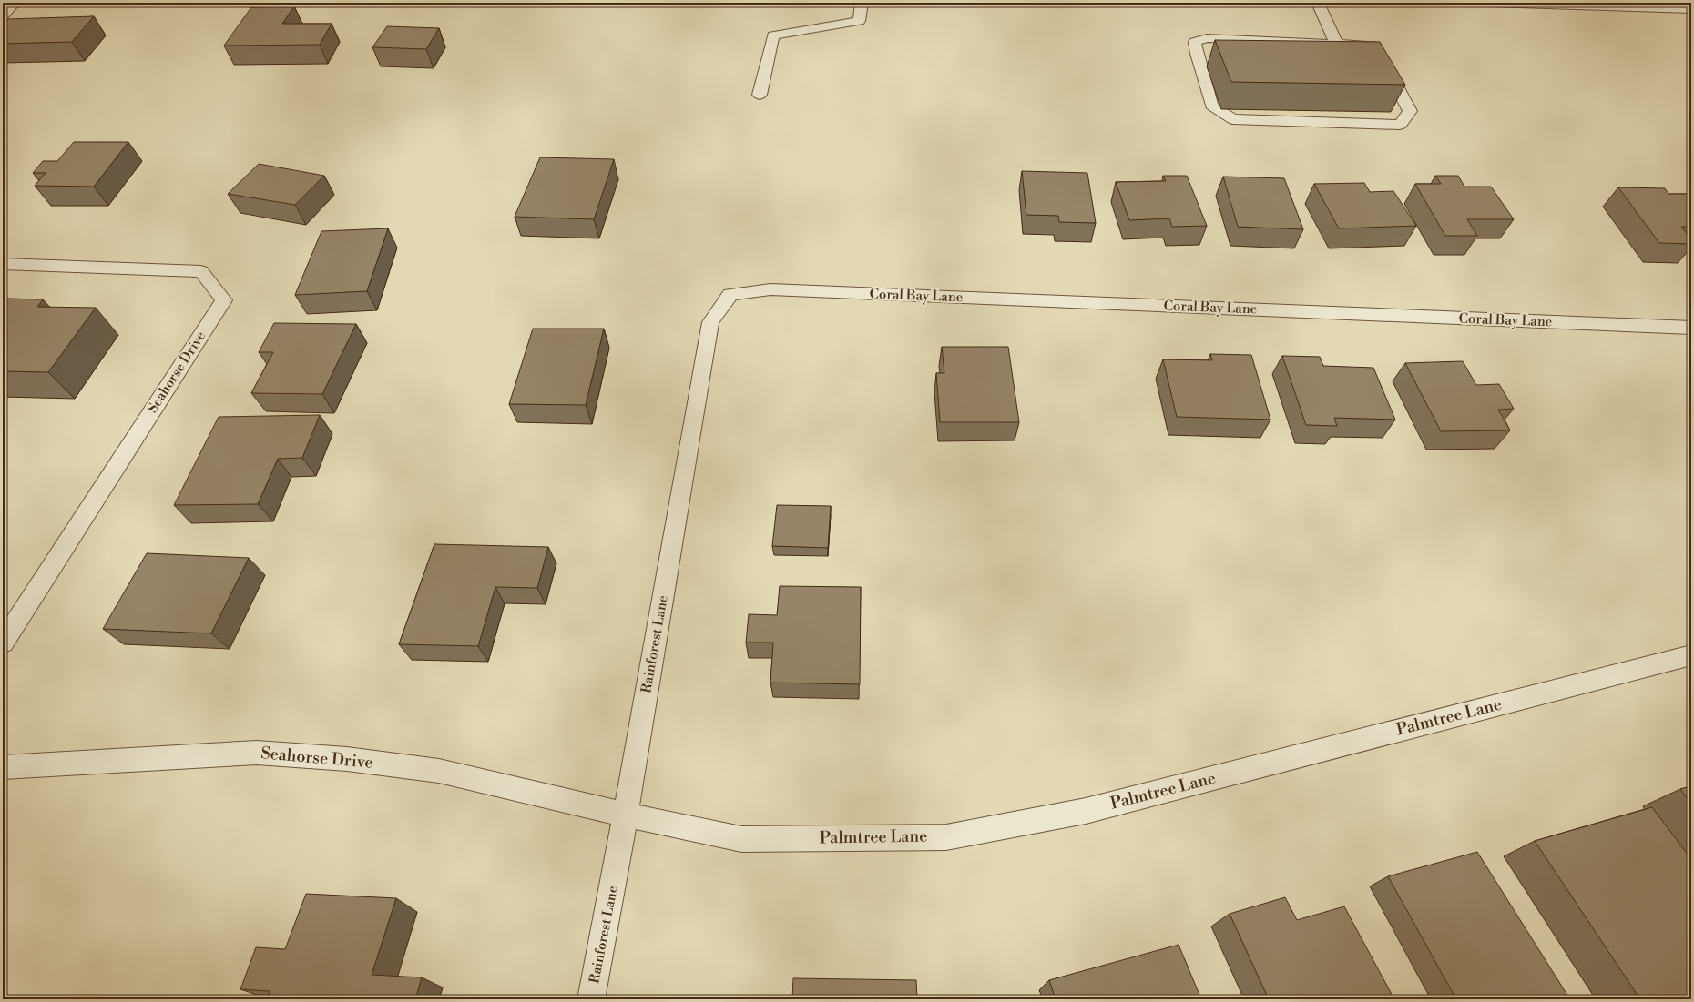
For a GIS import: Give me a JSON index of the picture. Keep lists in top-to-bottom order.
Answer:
{
  "streets": {
    "street": [
      "Coral Bay Lane",
      "Seahorse Drive",
      "Rainforest Lane",
      "Palmtree Lane"
    ]
  },
  "crossings": [
    ["Coral Bay Lane", "Rainforest Lane"],
    ["Seahorse Drive", "Rainforest Lane"],
    ["Seahorse Drive", "Palmtree Lane"],
    ["Rainforest Lane", "Palmtree Lane"]
  ]
}
